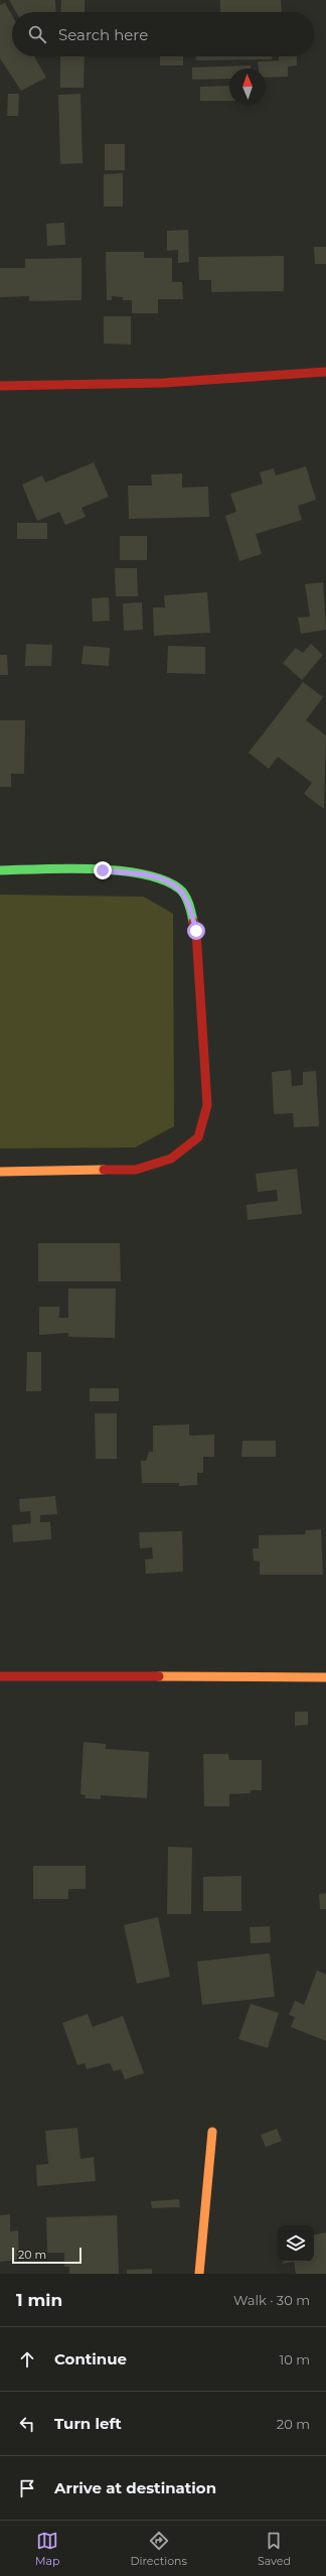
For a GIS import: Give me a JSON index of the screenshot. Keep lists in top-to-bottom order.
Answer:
{
  "scale_bar": "20 m",
  "north": "top",
  "page": {
    "search": "Search here",
    "scale": "20 m",
    "heading": ["1 min", "Walk · 30 m"],
    "list": [
      ["Continue", "10 m"],
      ["Turn left", "20 m"],
      "Arrive at destination"
    ],
    "nav": ["Map", "Directions", "Saved"]
  }
}
